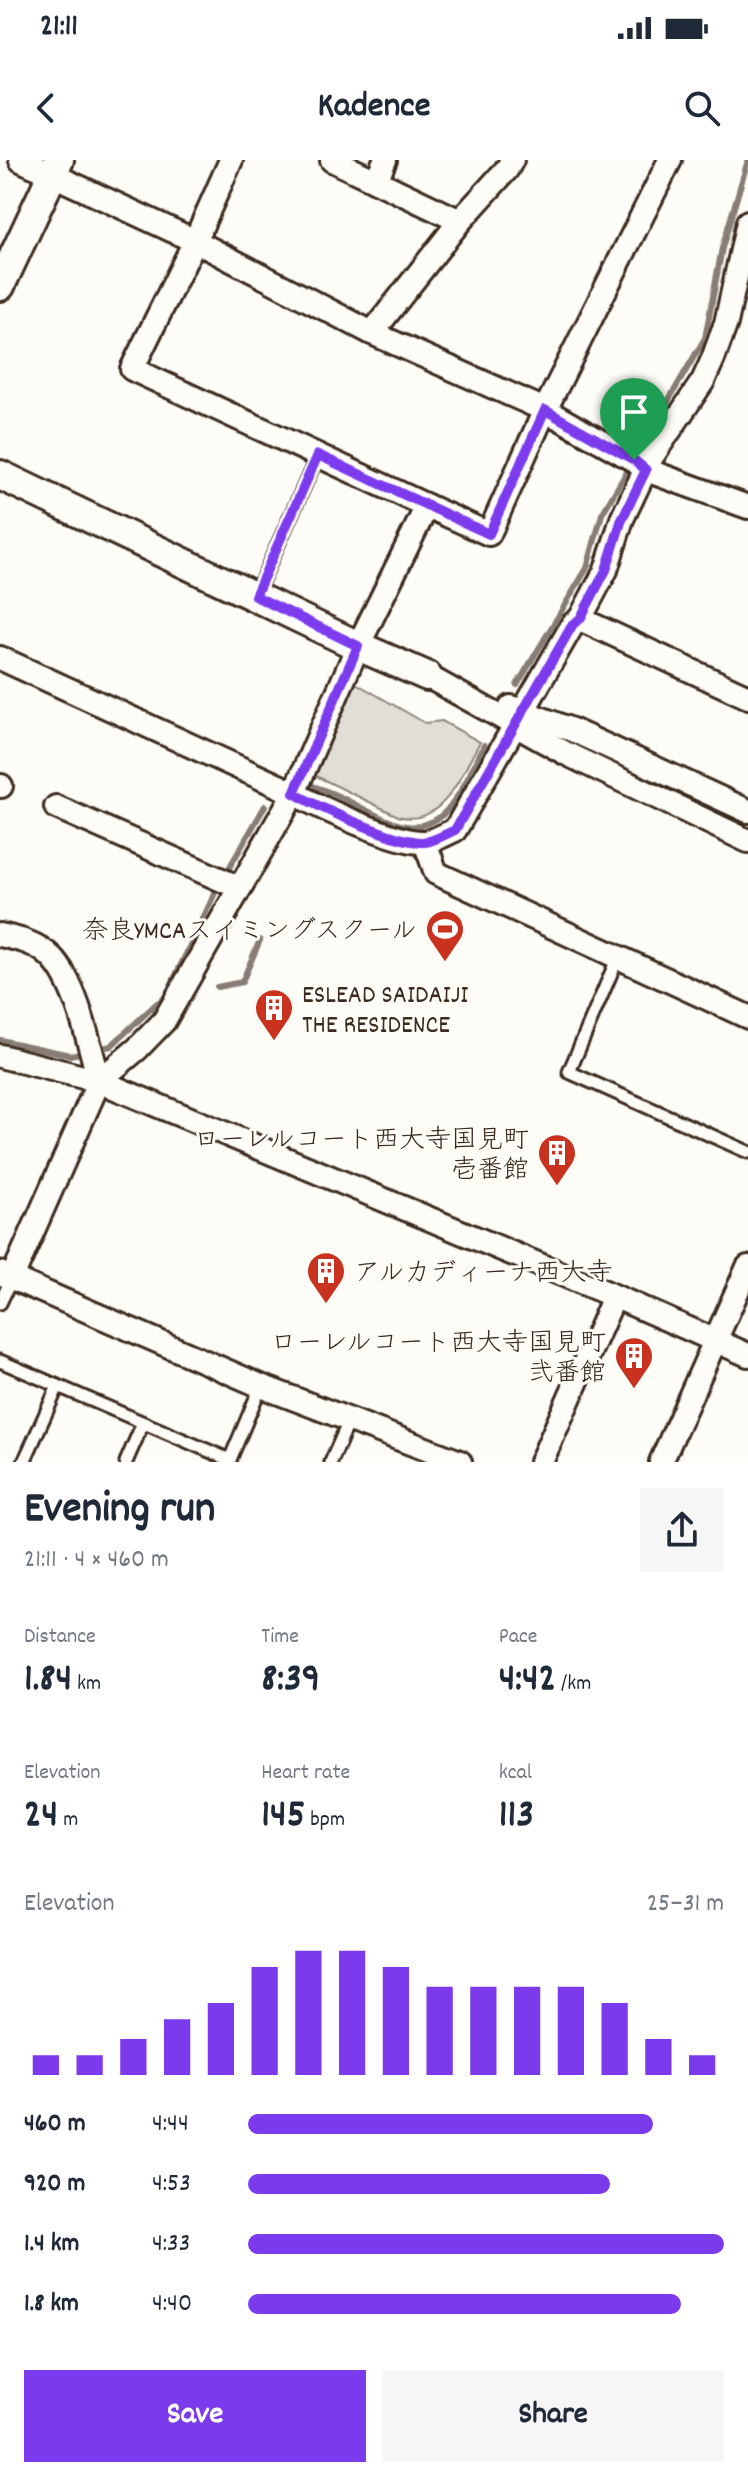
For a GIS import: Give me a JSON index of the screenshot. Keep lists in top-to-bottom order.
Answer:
{
  "places": {
    "sports": ["奈良YMCAスイミングスクール"],
    "building": [
      "ESLEAD SAIDAIJI THE RESIDENCE",
      "ローレルコート西大寺国見町 壱番館",
      "アルカディーナ西大寺",
      "ローレルコート西大寺国見町 弐番館"
    ]
  },
  "page": {
    "status": "21:11",
    "header": "Kadence",
    "heading": ["Evening run", "21:11 · 4 × 460 m"],
    "stats": [
      ["Distance", "1.84 km"],
      ["Time", "8:39"],
      ["Pace", "4:42 /km"],
      ["Elevation", "24 m"],
      ["Heart rate", "145 bpm"],
      ["kcal", "113"]
    ],
    "chart": ["Elevation", "25–31 m"],
    "list": [
      {
        "name": "460 m",
        "note": "4:44"
      },
      {
        "name": "920 m",
        "note": "4:53"
      },
      {
        "name": "1.4 km",
        "note": "4:33"
      },
      {
        "name": "1.8 km",
        "note": "4:40"
      }
    ],
    "buttons": ["Save", "Share"]
  }
}
